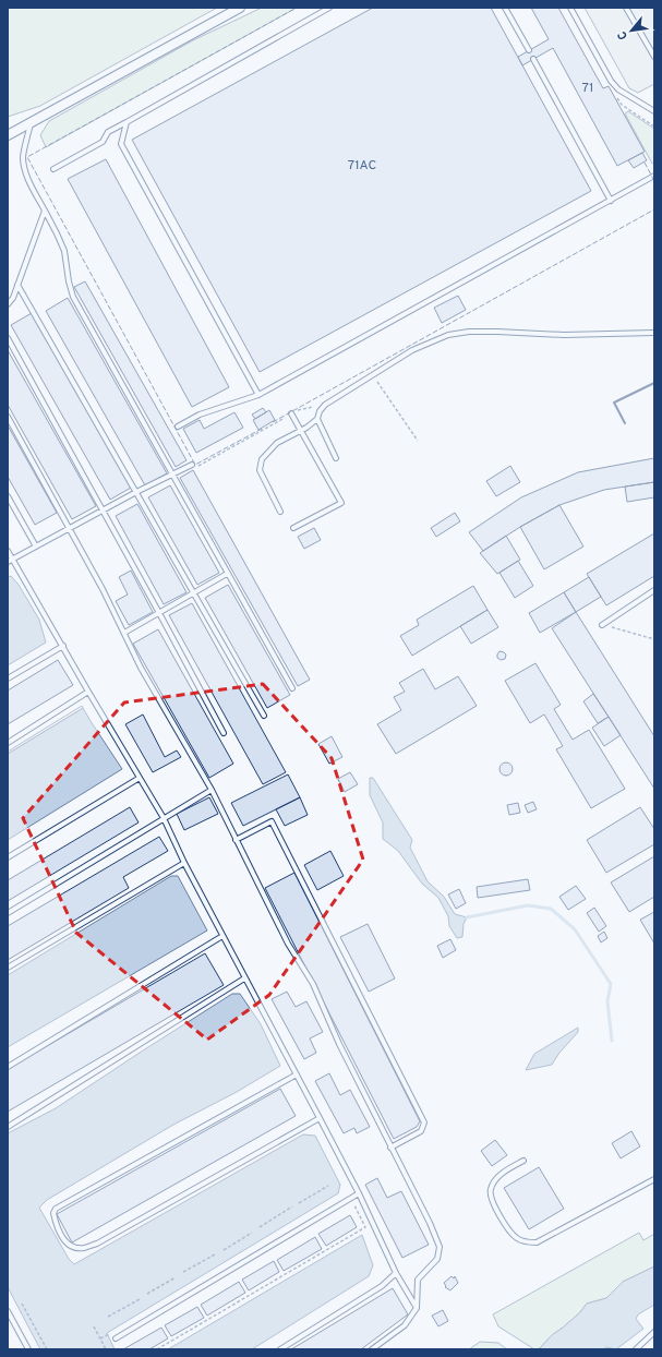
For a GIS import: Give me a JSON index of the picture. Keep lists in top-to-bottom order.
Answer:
{
  "house_numbers": ["71", "71АС"],
  "north": "bottom left"
}
